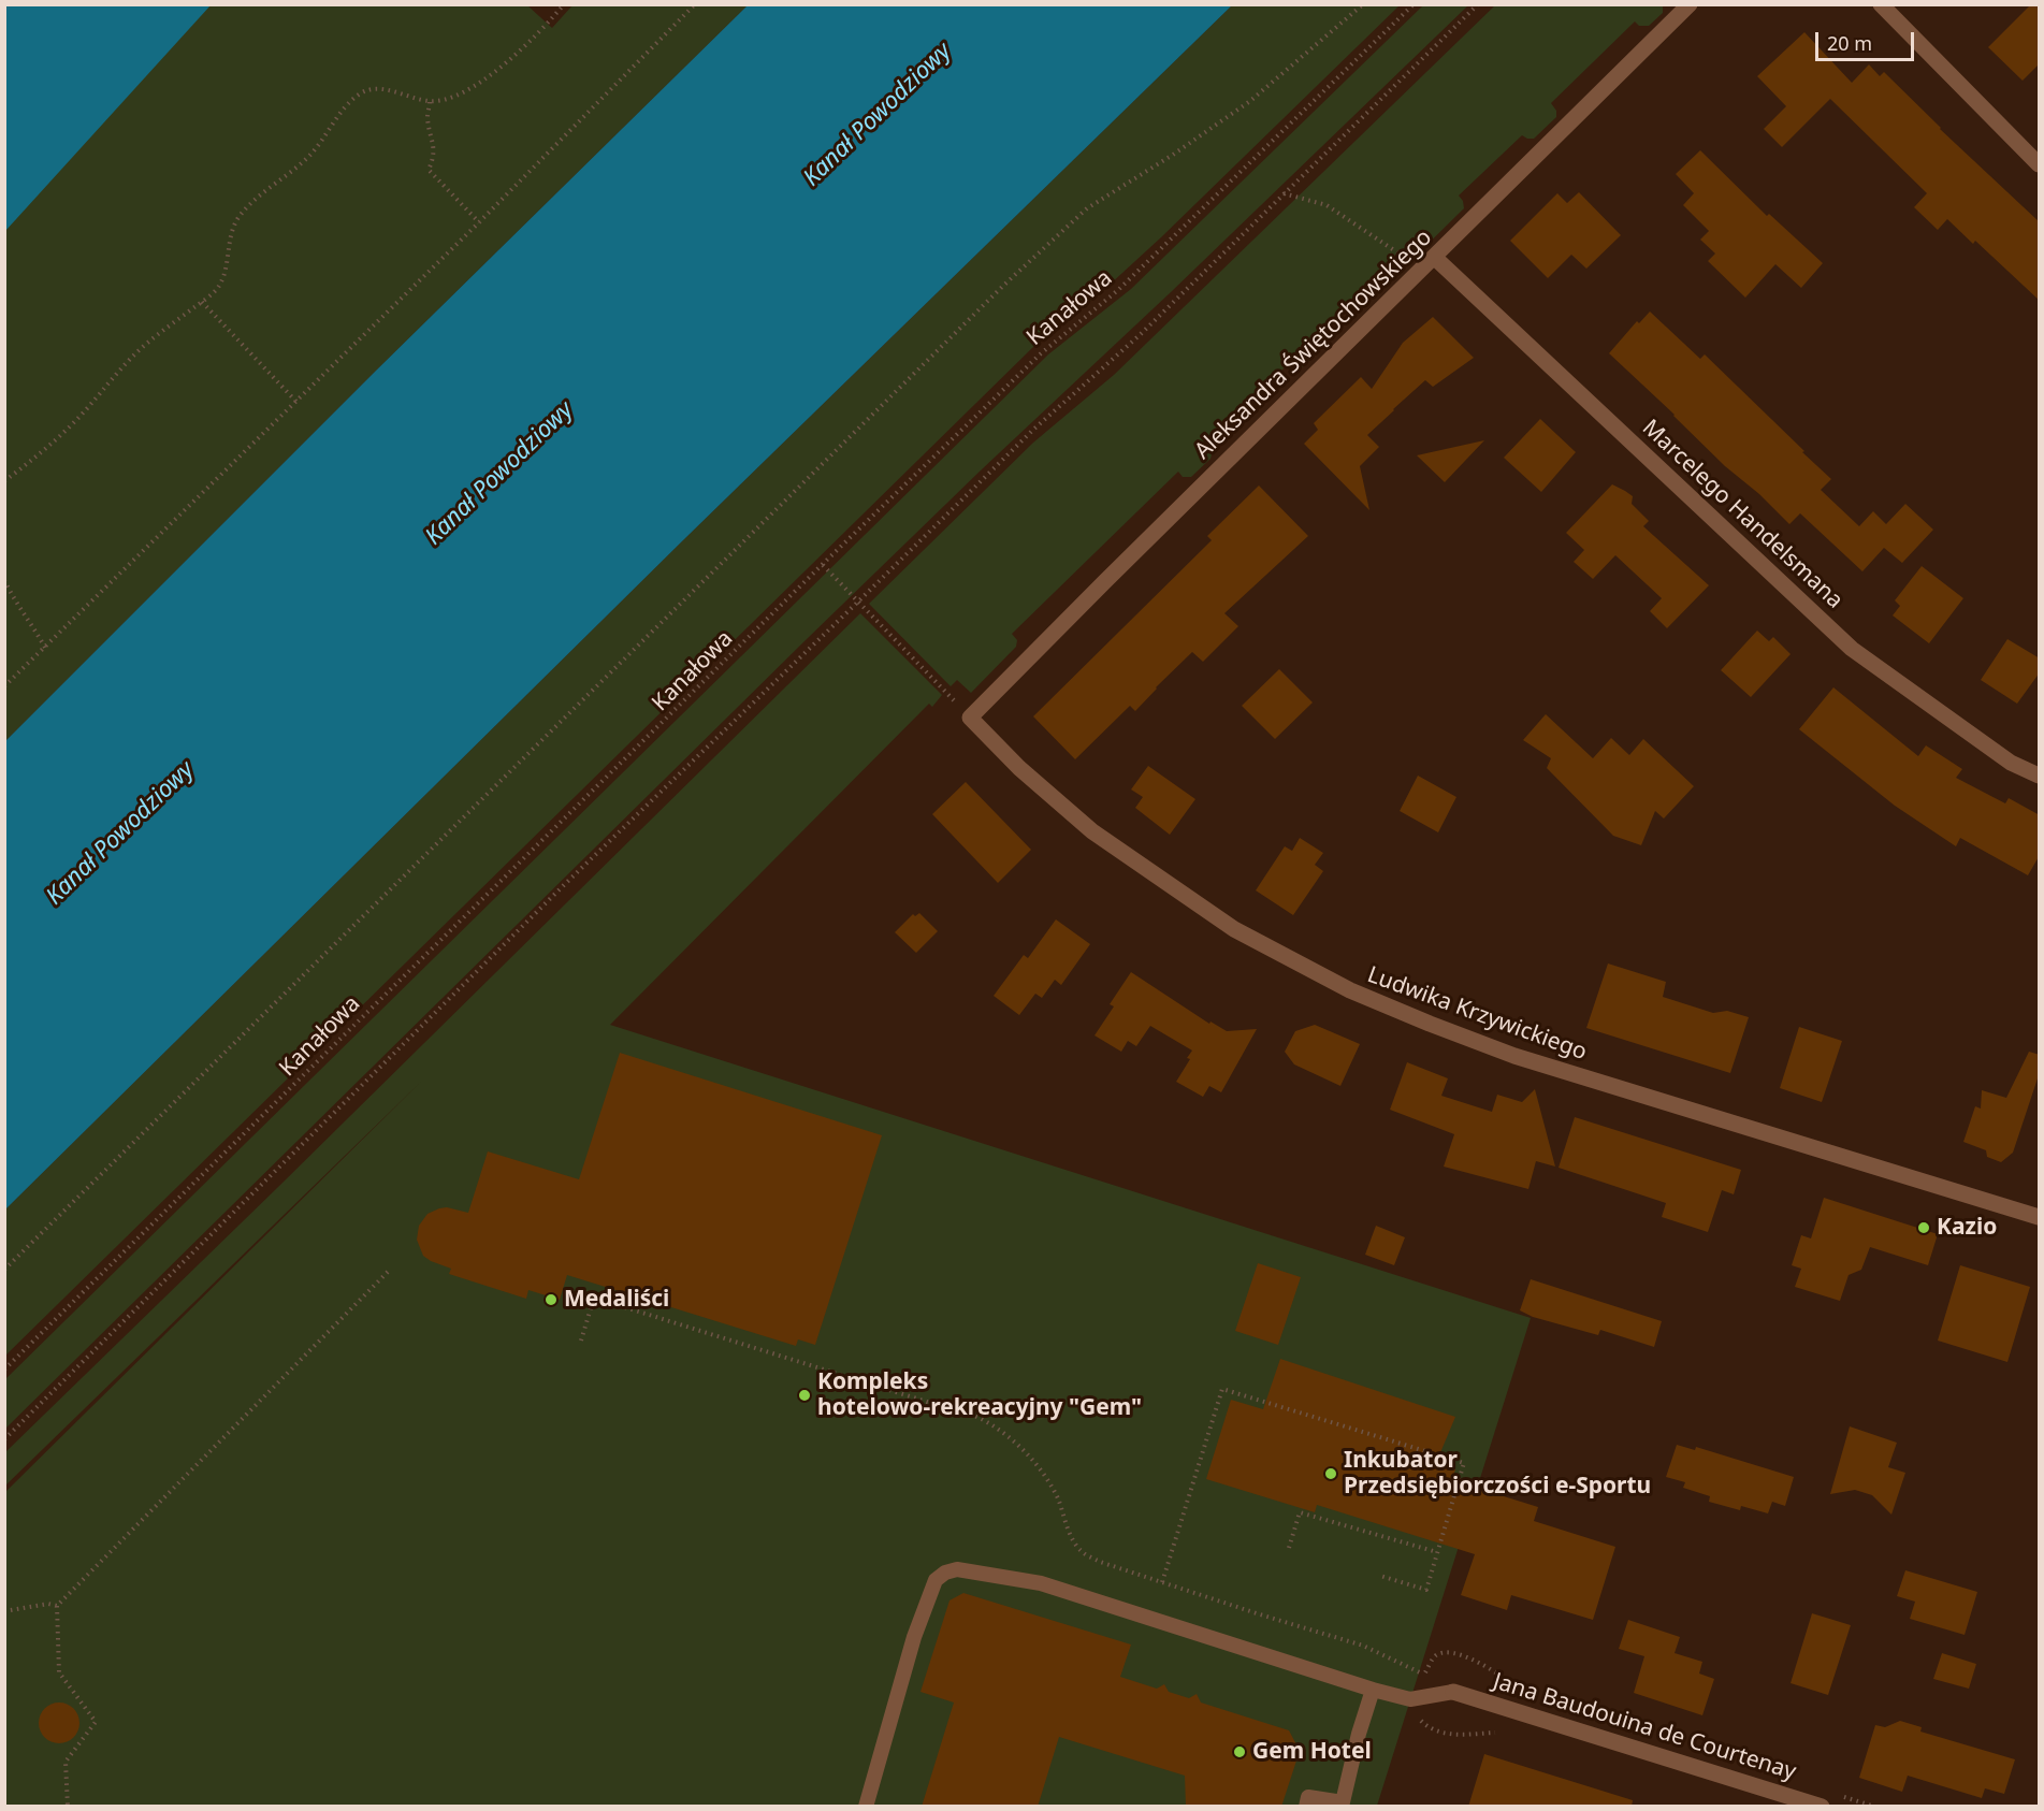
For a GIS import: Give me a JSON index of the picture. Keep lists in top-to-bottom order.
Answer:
{
  "streets": {
    "street": [
      "Aleksandra Świętochowskiego",
      "Marcelego Handelsmana",
      "Ludwika Krzywickiego",
      "Jana Baudouina de Courtenay"
    ],
    "path": ["Kanałowa"]
  },
  "crossings": [
    ["Aleksandra Świętochowskiego", "Marcelego Handelsmana"],
    ["Aleksandra Świętochowskiego", "Ludwika Krzywickiego"]
  ],
  "water": ["Kanał Powodziowy"],
  "places": [
    "Kazio",
    "Medaliści",
    "Kompleks hotelowo-rekreacyjny \"Gem\"",
    "Inkubator Przedsiębiorczości e-Sportu",
    "Gem Hotel"
  ],
  "scale_bar": "20 m"
}
